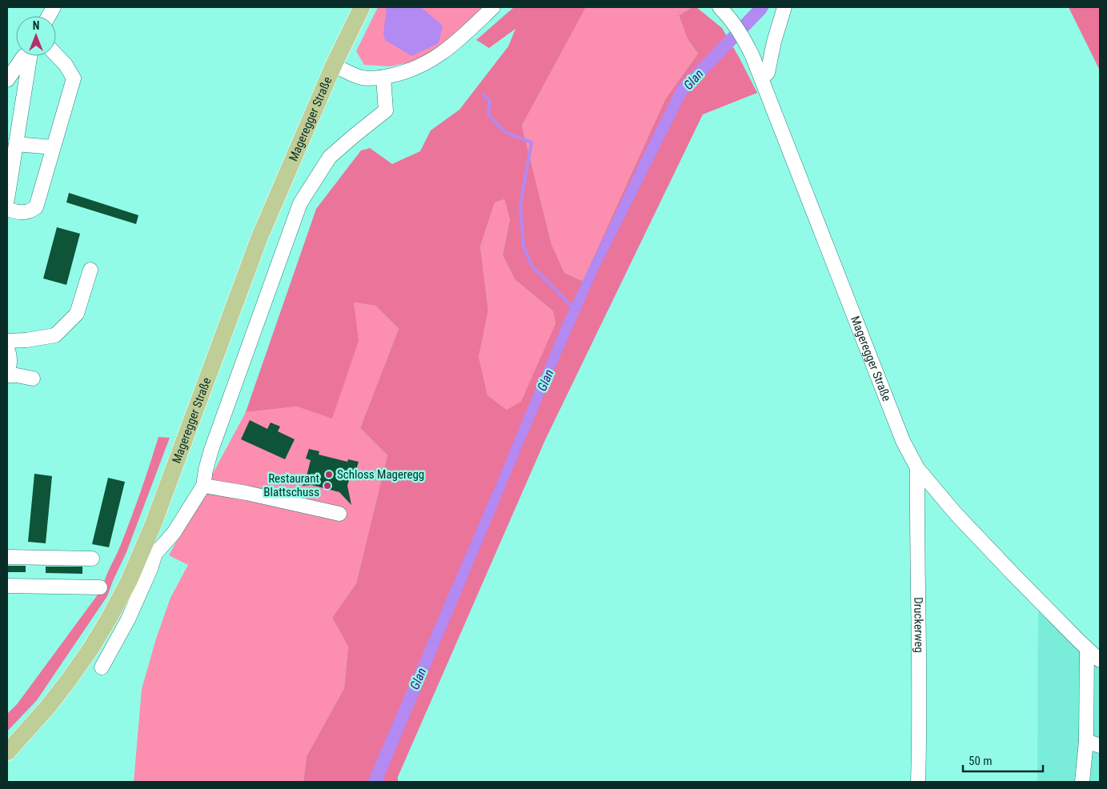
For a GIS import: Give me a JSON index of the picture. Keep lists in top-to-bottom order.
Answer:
{
  "streets": {
    "main road": ["Mageregger Straße"],
    "street": ["Druckerweg"]
  },
  "crossings": [
    ["Mageregger Straße", "Druckerweg"]
  ],
  "water": ["Glan"],
  "places": ["Schloss Mageregg", "Restaurant Blattschuss"],
  "scale_bar": "50 m",
  "north": "top"
}
